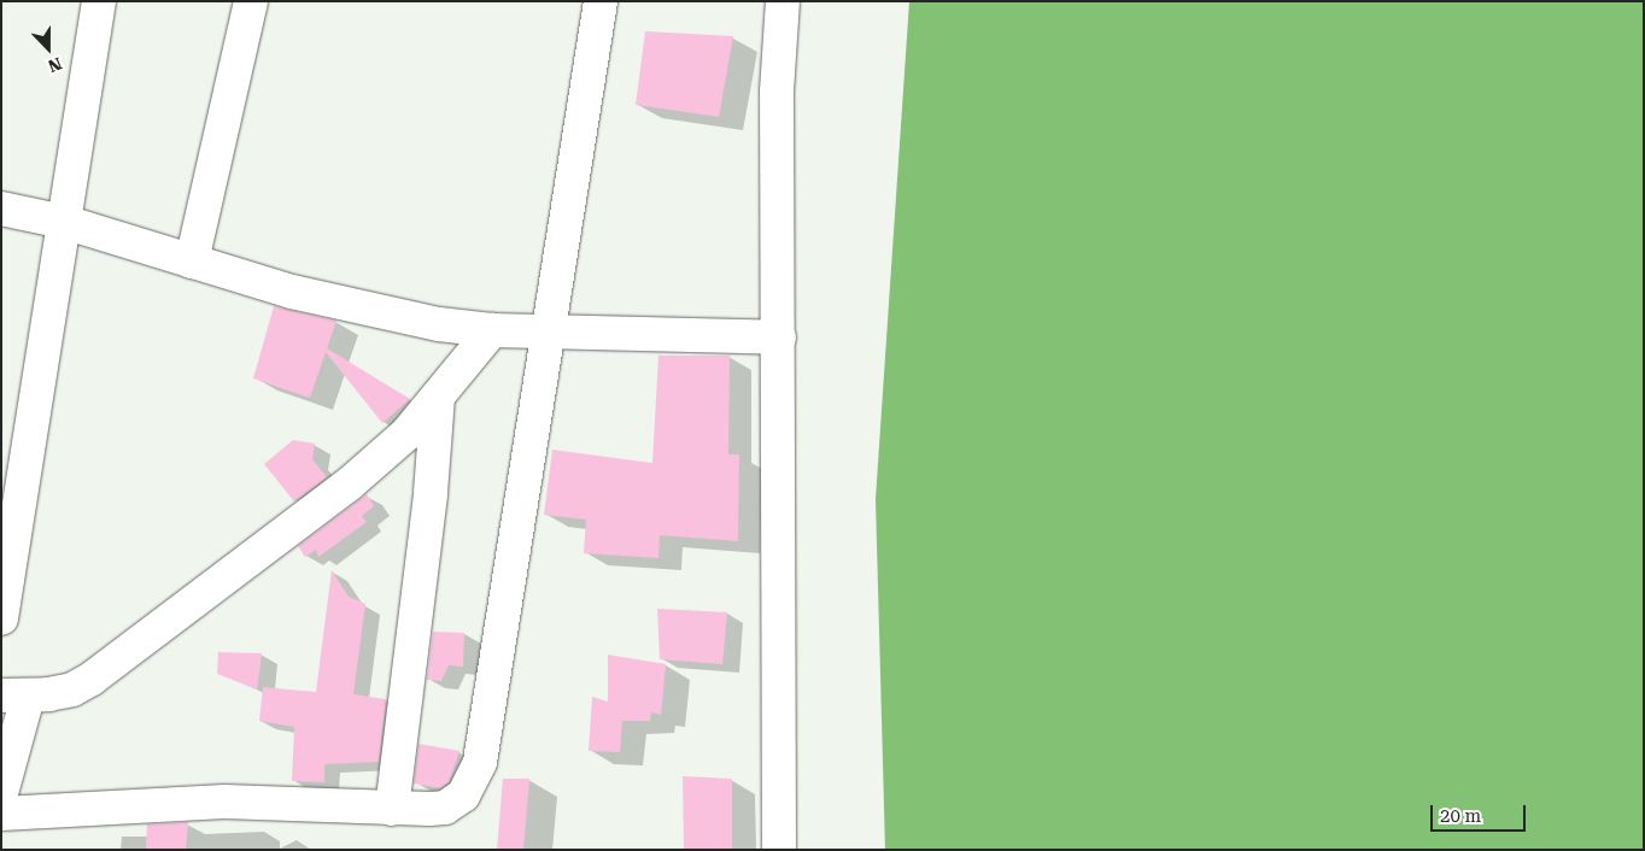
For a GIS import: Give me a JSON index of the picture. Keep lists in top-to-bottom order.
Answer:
{
  "scale_bar": "20 m",
  "north": "bottom"
}
